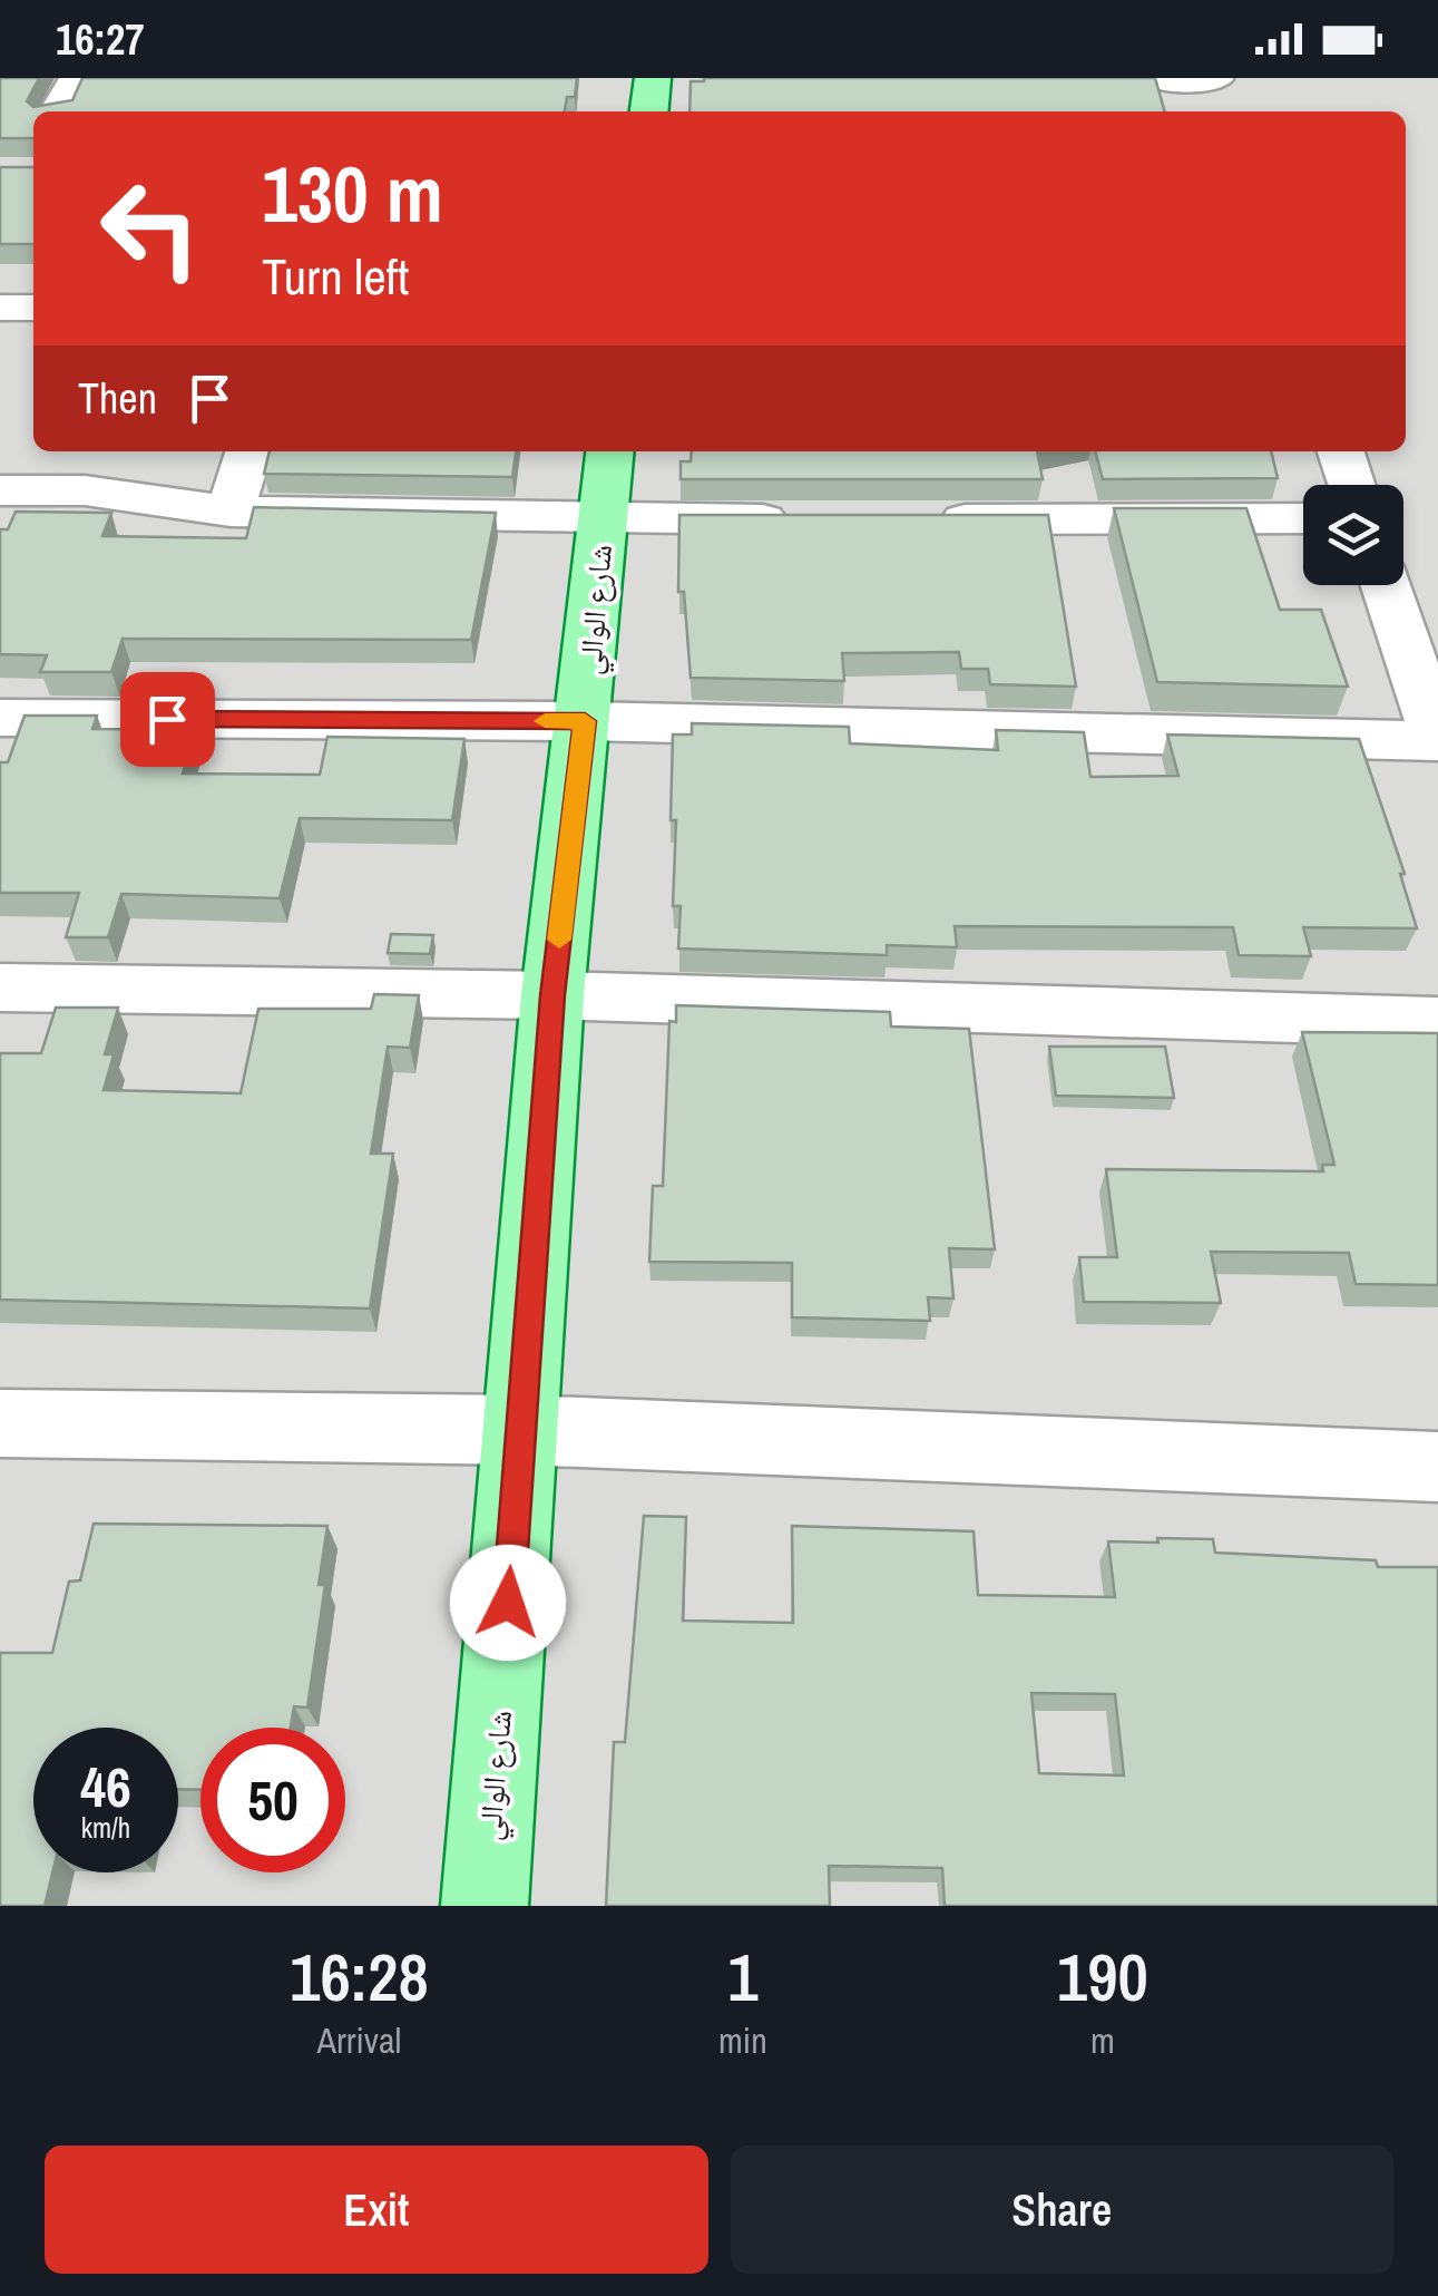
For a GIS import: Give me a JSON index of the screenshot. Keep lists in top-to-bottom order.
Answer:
{
  "streets": {
    "main road": ["شارع الوالي"]
  },
  "page": {
    "status": "16:27",
    "turn": ["130 m", "Turn left"],
    "then": "Then",
    "speed": "46 km/h",
    "limit": "50",
    "eta": [
      "16:28",
      "Arrival",
      "1",
      "min",
      "190",
      "m"
    ],
    "buttons": ["Exit", "Share"]
  }
}
